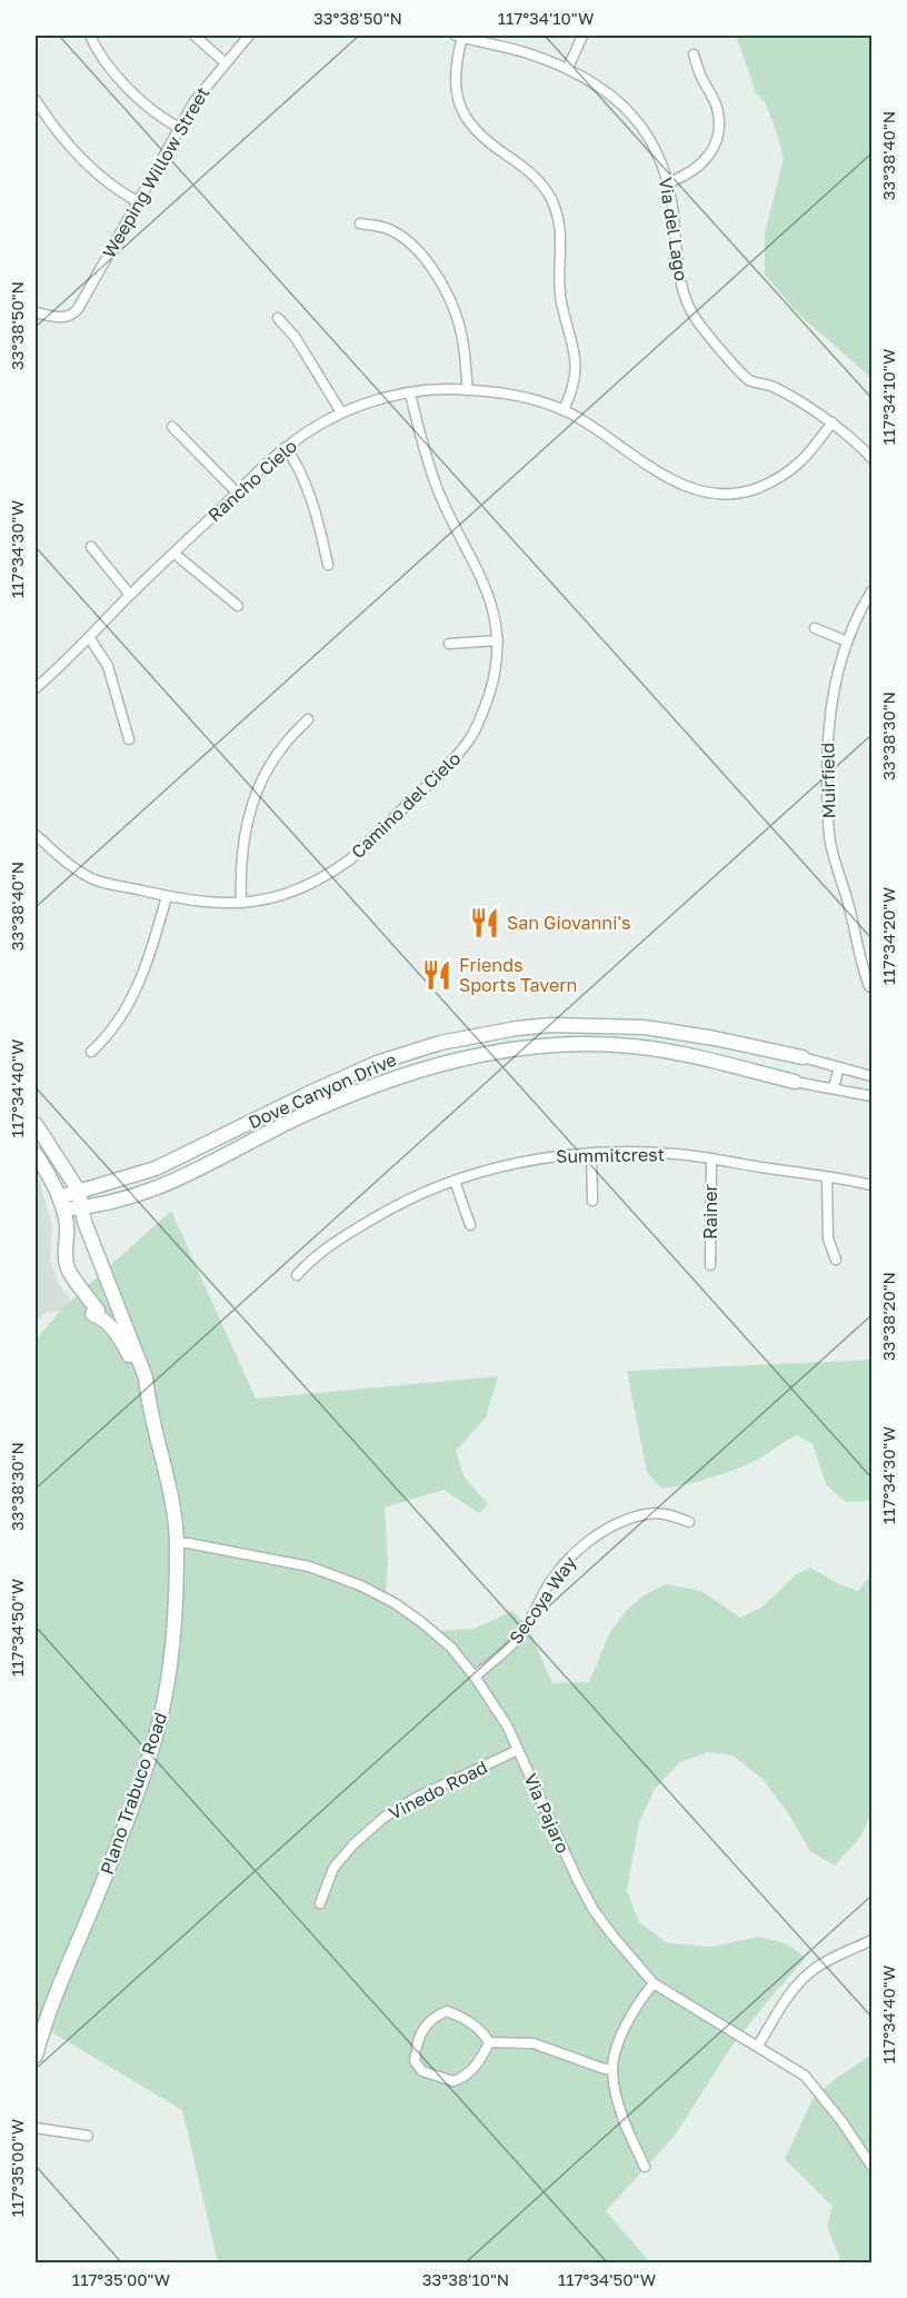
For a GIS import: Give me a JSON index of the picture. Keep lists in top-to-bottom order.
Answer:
{
  "streets": {
    "street": [
      "Weeping Willow Street",
      "Via del Lago",
      "Rancho Cielo",
      "Muirfield",
      "Camino del Cielo",
      "Dove Canyon Drive",
      "Summitcrest",
      "Rainer",
      "Secoya Way",
      "Vinedo Road",
      "Plano Trabuco Road",
      "Via Pajaro"
    ]
  },
  "crossings": [
    ["Via del Lago", "Rancho Cielo"],
    ["Rancho Cielo", "Camino del Cielo"],
    ["Dove Canyon Drive", "Plano Trabuco Road"],
    ["Summitcrest", "Rainer"],
    ["Secoya Way", "Via Pajaro"],
    ["Vinedo Road", "Via Pajaro"],
    ["Plano Trabuco Road", "Via Pajaro"]
  ],
  "places": {
    "restaurant": ["San Giovanni's", "Friends Sports Tavern"]
  },
  "coordinates": [
    "33°38'50\"N",
    "117°34'10\"W",
    "33°38'40\"N",
    "117°34'30\"W",
    "33°38'30\"N",
    "117°34'20\"W",
    "117°34'40\"W",
    "33°38'20\"N",
    "117°34'50\"W",
    "117°35'00\"W",
    "33°38'10\"N"
  ]
}
